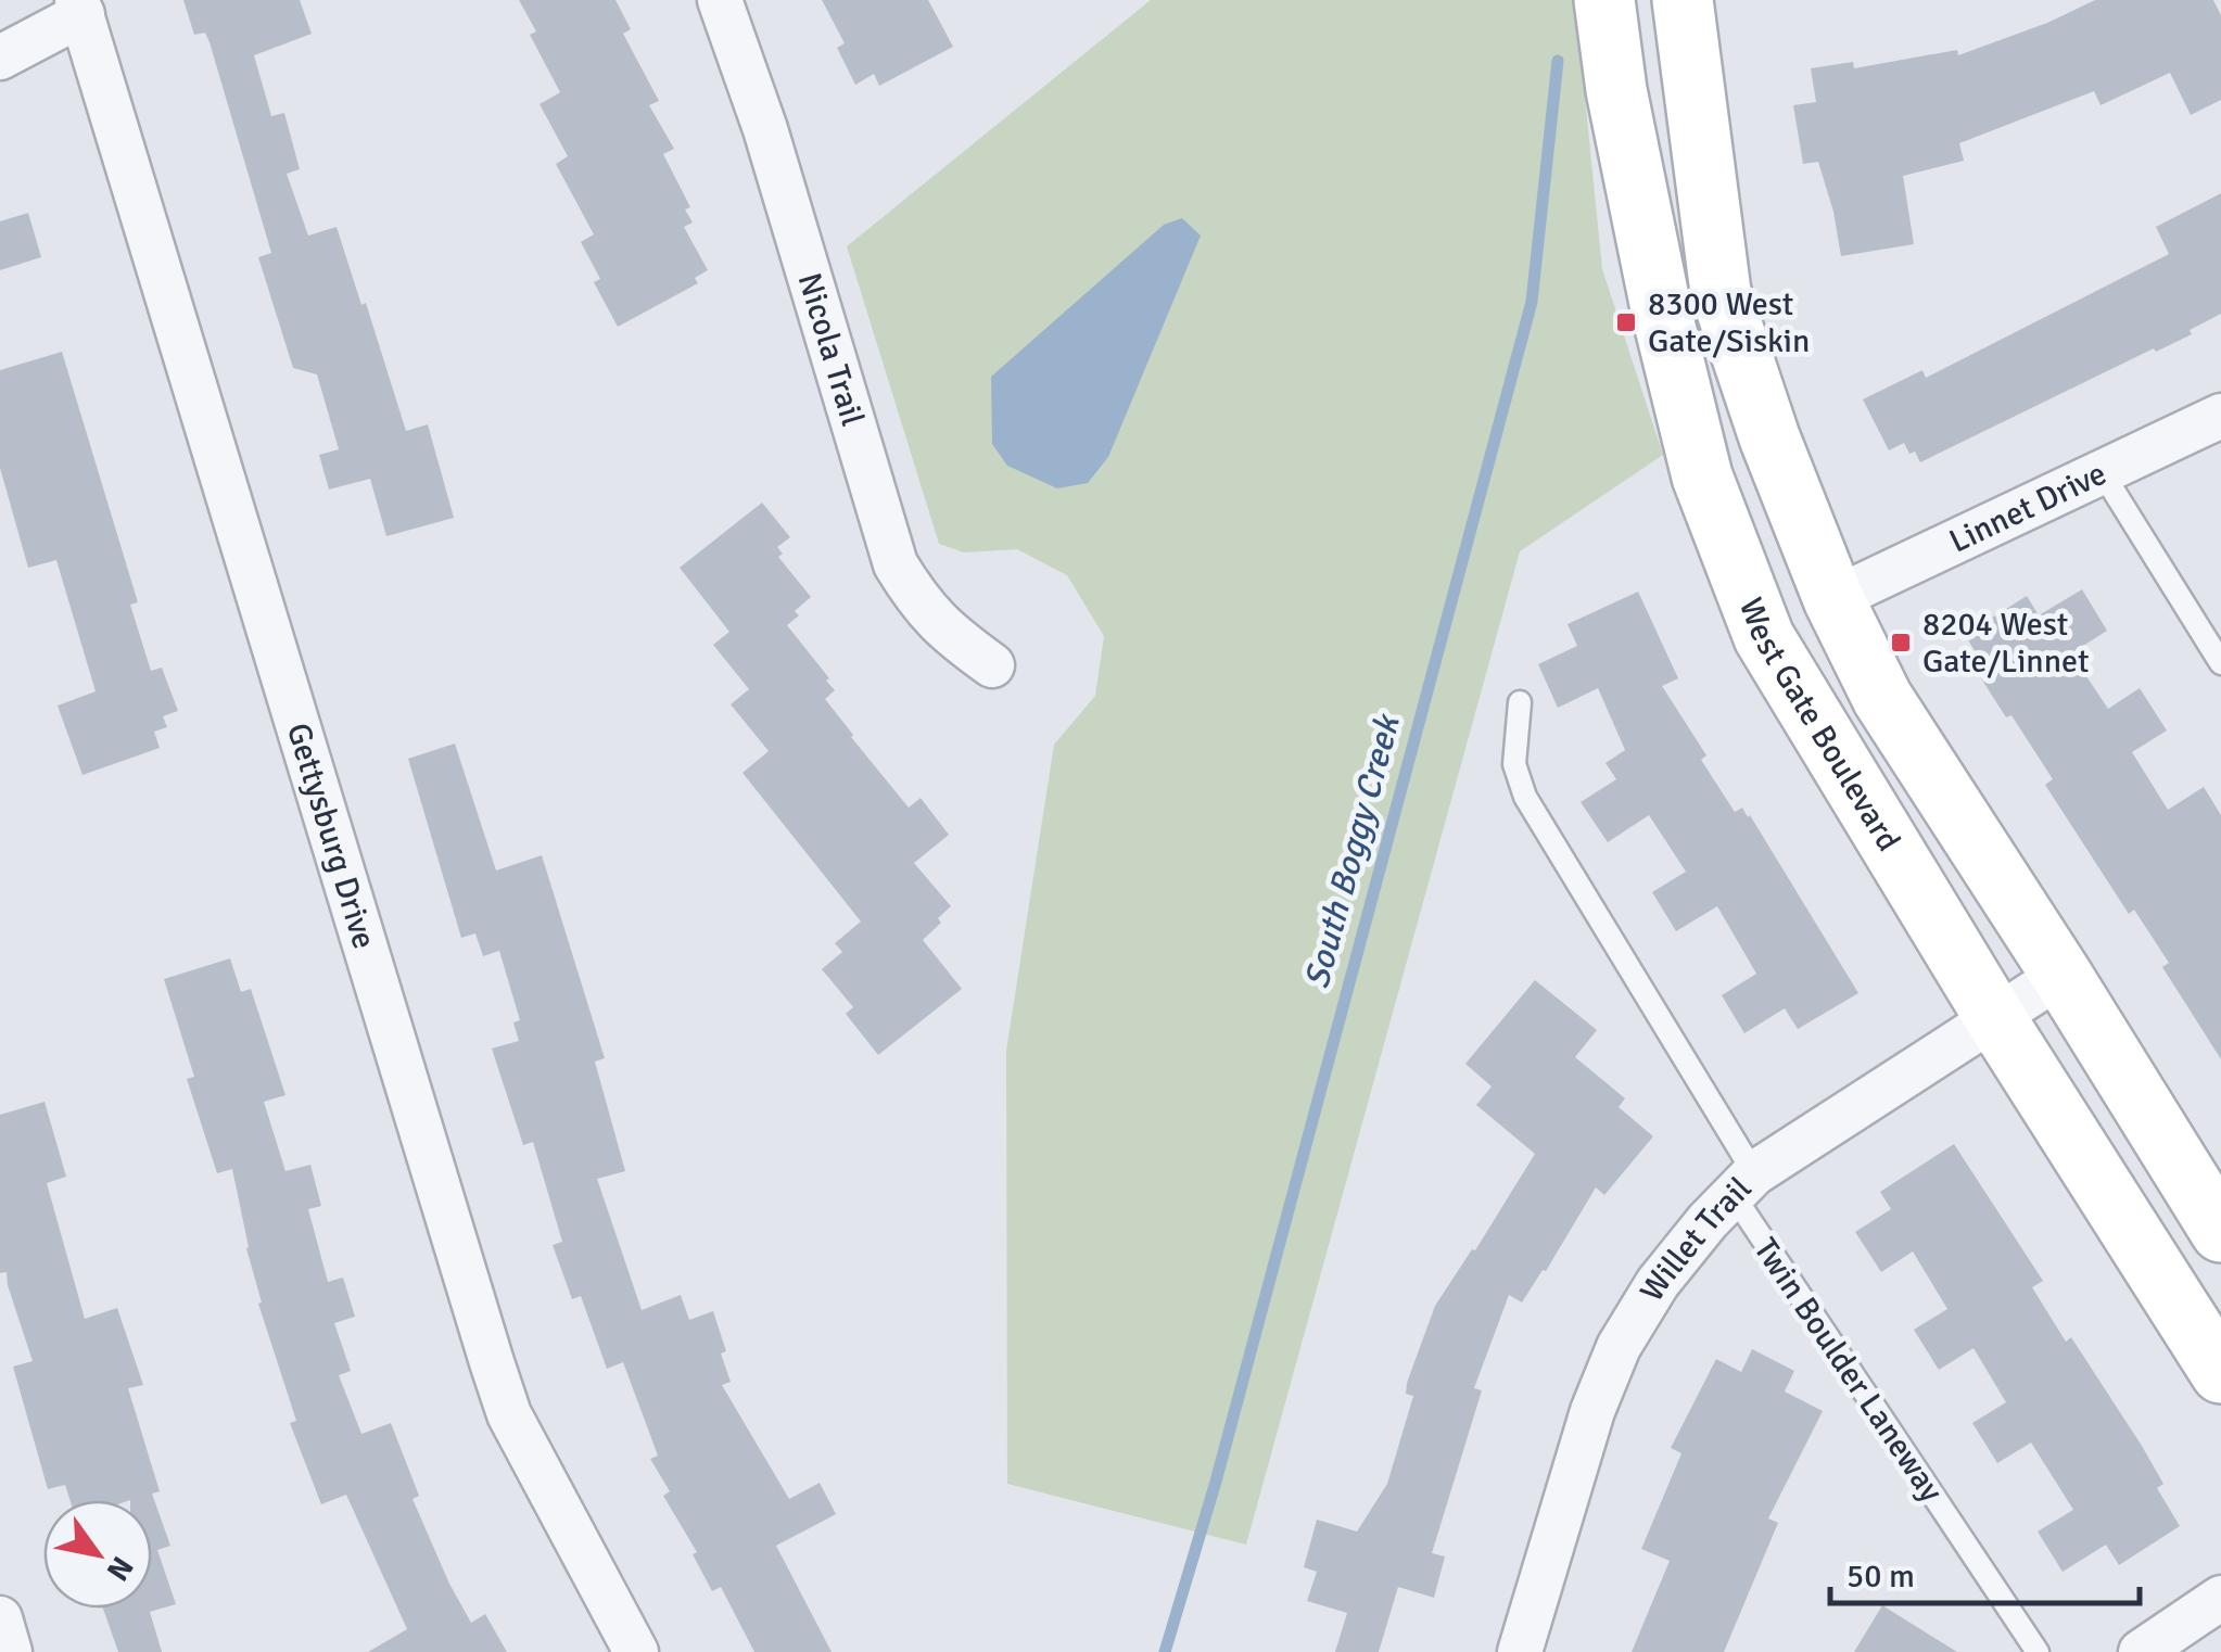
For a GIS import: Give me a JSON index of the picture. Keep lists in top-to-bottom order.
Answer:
{
  "streets": {
    "main road": ["West Gate Boulevard"],
    "street": [
      "Nicola Trail",
      "Linnet Drive",
      "Gettysburg Drive",
      "Willet Trail"
    ],
    "lane": ["Twin Boulder Laneway"]
  },
  "crossings": [
    ["Linnet Drive", "West Gate Boulevard"],
    ["West Gate Boulevard", "Willet Trail"],
    ["Willet Trail", "Twin Boulder Laneway"]
  ],
  "water": ["South Boggy Creek"],
  "places": {
    "transit": ["8300 West Gate/Siskin", "8204 West Gate/Linnet"]
  },
  "scale_bar": "50 m",
  "north": "bottom right"
}
